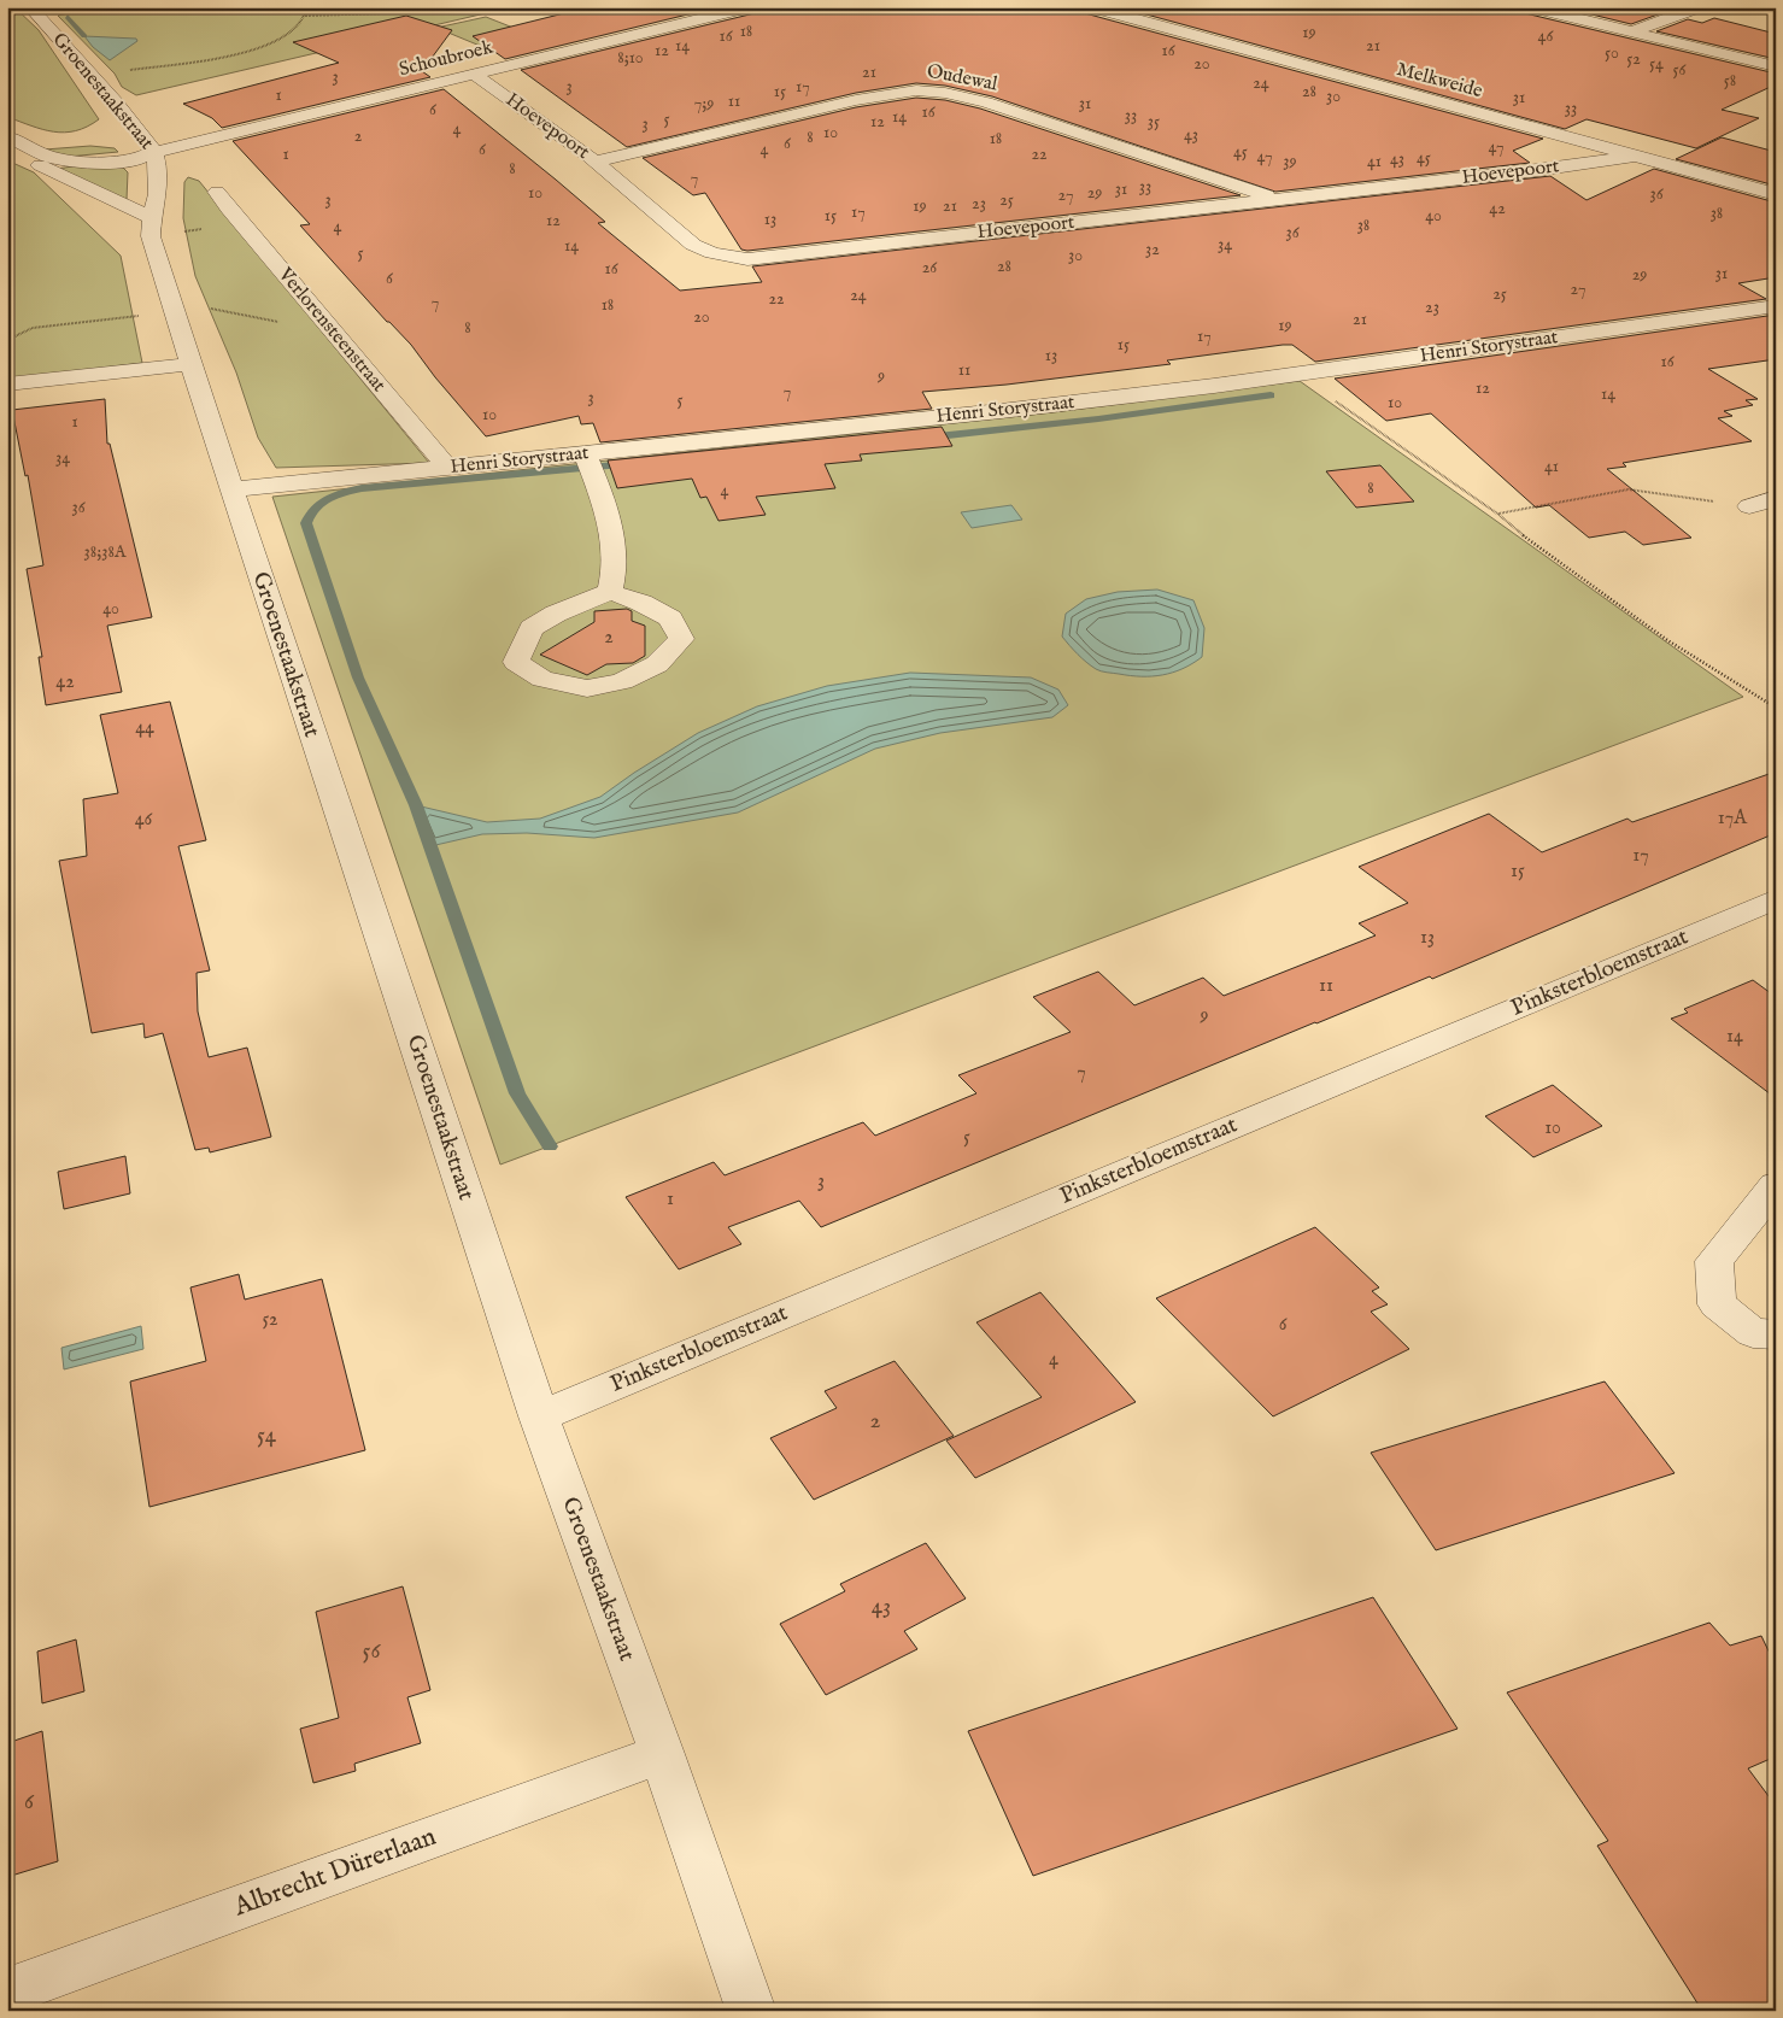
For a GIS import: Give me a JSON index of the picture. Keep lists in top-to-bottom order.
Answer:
{
  "streets": {
    "street": [
      "Schoubroek",
      "Oudewal",
      "Melkweide",
      "Groenestaakstraat",
      "Hoevepoort",
      "Verlorensteenstraat",
      "Henri Storystraat",
      "Pinksterbloemstraat",
      "Albrecht Dürerlaan"
    ]
  },
  "crossings": [
    ["Schoubroek", "Groenestaakstraat"],
    ["Schoubroek", "Hoevepoort"],
    ["Oudewal", "Hoevepoort"],
    ["Melkweide", "Hoevepoort"],
    ["Groenestaakstraat", "Henri Storystraat"],
    ["Groenestaakstraat", "Pinksterbloemstraat"],
    ["Groenestaakstraat", "Albrecht Dürerlaan"],
    ["Verlorensteenstraat", "Henri Storystraat"]
  ],
  "house_numbers": [
    "18",
    "19",
    "16",
    "46",
    "14",
    "21",
    "12",
    "16",
    "50",
    "8;10",
    "52",
    "20",
    "54",
    "56",
    "21",
    "3",
    "58",
    "24",
    "3",
    "17",
    "15",
    "28",
    "1",
    "30",
    "31",
    "11",
    "7;9",
    "31",
    "33",
    "6",
    "16",
    "33",
    "14",
    "5",
    "12",
    "35",
    "3",
    "4",
    "10",
    "43",
    "2",
    "8",
    "18",
    "6",
    "47",
    "6",
    "4",
    "45",
    "1",
    "22",
    "47",
    "45",
    "43",
    "39",
    "41",
    "8",
    "7",
    "33",
    "31",
    "10",
    "29",
    "36",
    "27",
    "3",
    "25",
    "23",
    "19",
    "21",
    "42",
    "17",
    "38",
    "15",
    "40",
    "13",
    "12",
    "38",
    "4",
    "36",
    "34",
    "14",
    "32",
    "5",
    "30",
    "28",
    "26",
    "16",
    "31",
    "29",
    "6",
    "27",
    "25",
    "24",
    "22",
    "7",
    "18",
    "23",
    "20",
    "21",
    "19",
    "8",
    "17",
    "15",
    "13",
    "16",
    "11",
    "9",
    "12",
    "7",
    "14",
    "3",
    "5",
    "10",
    "10",
    "1",
    "34",
    "41",
    "8",
    "4",
    "36",
    "38;38A",
    "40",
    "2",
    "42",
    "44",
    "17A",
    "46",
    "17",
    "15",
    "13",
    "11",
    "9",
    "14",
    "7",
    "10",
    "5",
    "3",
    "1",
    "52",
    "6",
    "4",
    "2",
    "54",
    "43",
    "56",
    "6"
  ]
}
